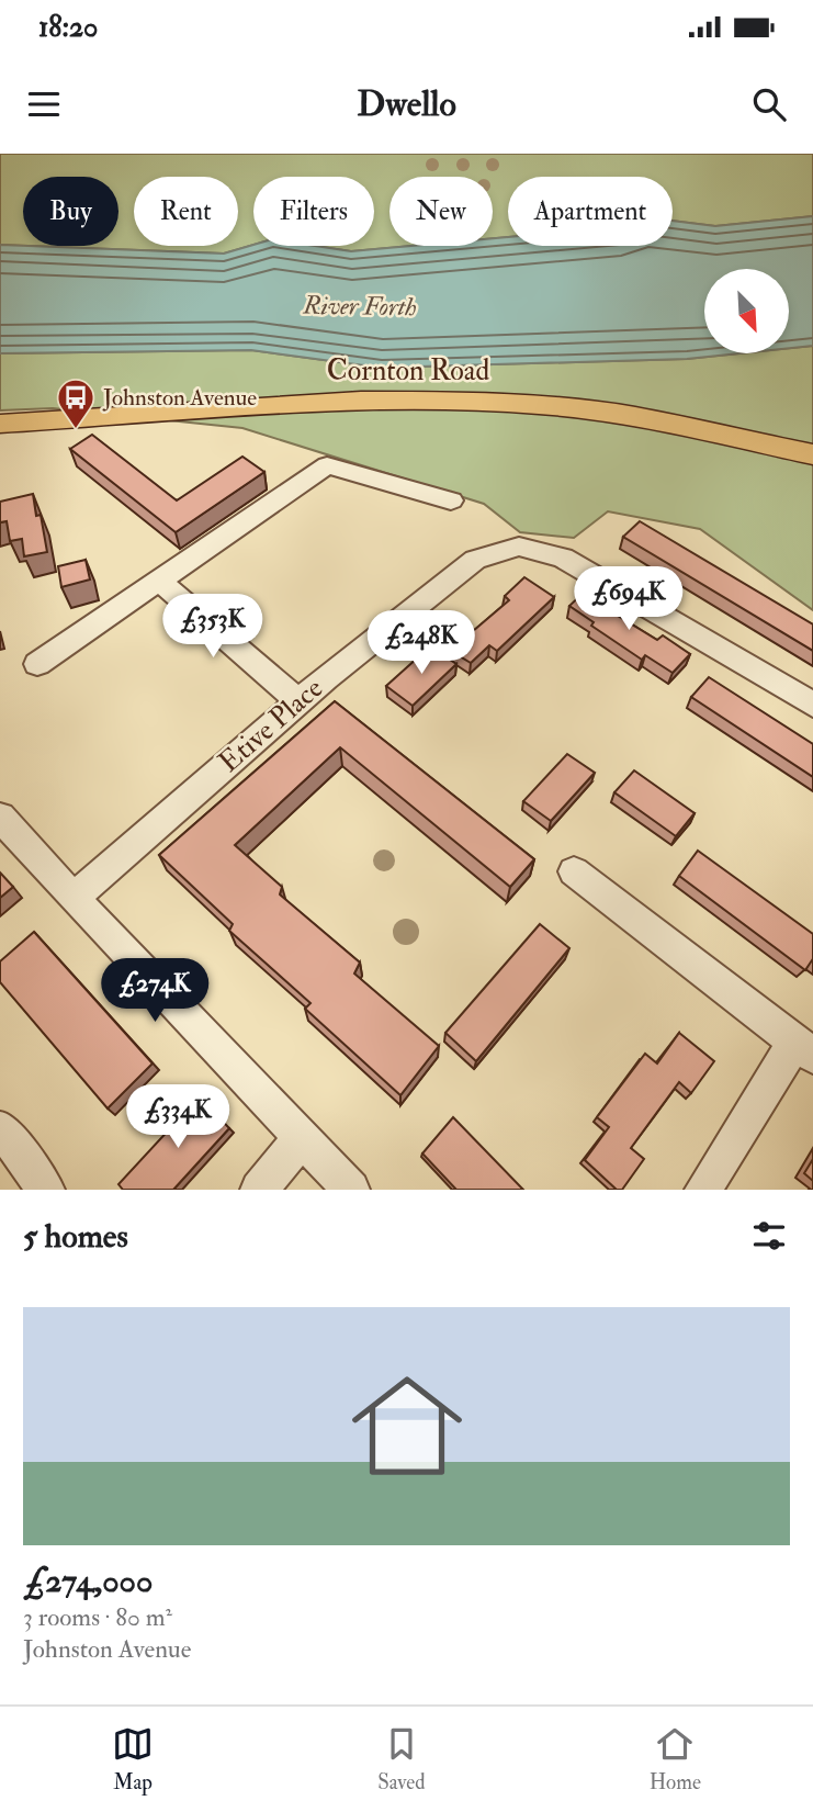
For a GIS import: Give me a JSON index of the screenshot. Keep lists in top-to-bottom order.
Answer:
{
  "streets": {
    "main road": ["Cornton Road"],
    "street": ["Etive Place"]
  },
  "water": ["River Forth"],
  "places": {
    "bus stop": ["Johnston Avenue"]
  },
  "north": "bottom right",
  "page": {
    "status": "18:20",
    "header": "Dwello",
    "chip": [
      "Buy",
      "Rent",
      "Filters",
      "New",
      "Apartment"
    ],
    "price": [
      "£694K",
      "£353K",
      "£248K",
      "£274K",
      "£334K"
    ],
    "heading": "5 homes",
    "list": [
      {
        "name": "£274,000",
        "note": "3 rooms · 80 m² · Johnston Avenue"
      }
    ],
    "tabs": ["Map", "Saved", "Home"]
  }
}
